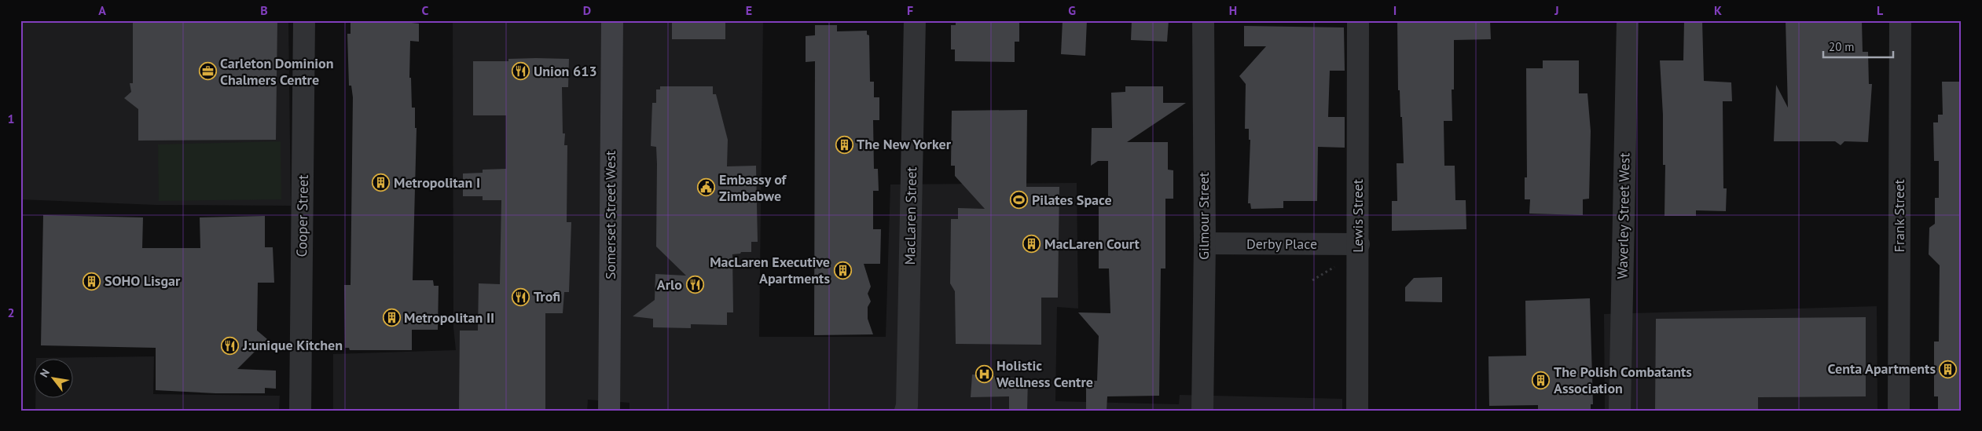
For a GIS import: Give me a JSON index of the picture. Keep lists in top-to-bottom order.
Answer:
{
  "streets": {
    "main road": ["Somerset Street West"],
    "street": [
      "Cooper Street",
      "MacLaren Street",
      "Gilmour Street",
      "Lewis Street",
      "Waverley Street West",
      "Frank Street",
      "Derby Place"
    ]
  },
  "crossings": [
    ["Gilmour Street", "Derby Place"],
    ["Lewis Street", "Derby Place"]
  ],
  "places": {
    "office": ["Carleton Dominion Chalmers Centre"],
    "restaurant": [
      "Union 613",
      "Arlo",
      "Trofi",
      "J:unique Kitchen"
    ],
    "building": [
      "The New Yorker",
      "Metropolitan I",
      "MacLaren Court",
      "MacLaren Executive Apartments",
      "SOHO Lisgar",
      "Metropolitan II",
      "Centa Apartments",
      "The Polish Combatants Association"
    ],
    "public building": ["Embassy of Zimbabwe"],
    "sports": ["Pilates Space"],
    "hospital": ["Holistic Wellness Centre"]
  },
  "scale_bar": "20 m",
  "north": "top left",
  "grid": {
    "columns": [
      "A",
      "B",
      "C",
      "D",
      "E",
      "F",
      "G",
      "H",
      "I",
      "J",
      "K",
      "L"
    ],
    "rows": ["1", "2"]
  }
}
